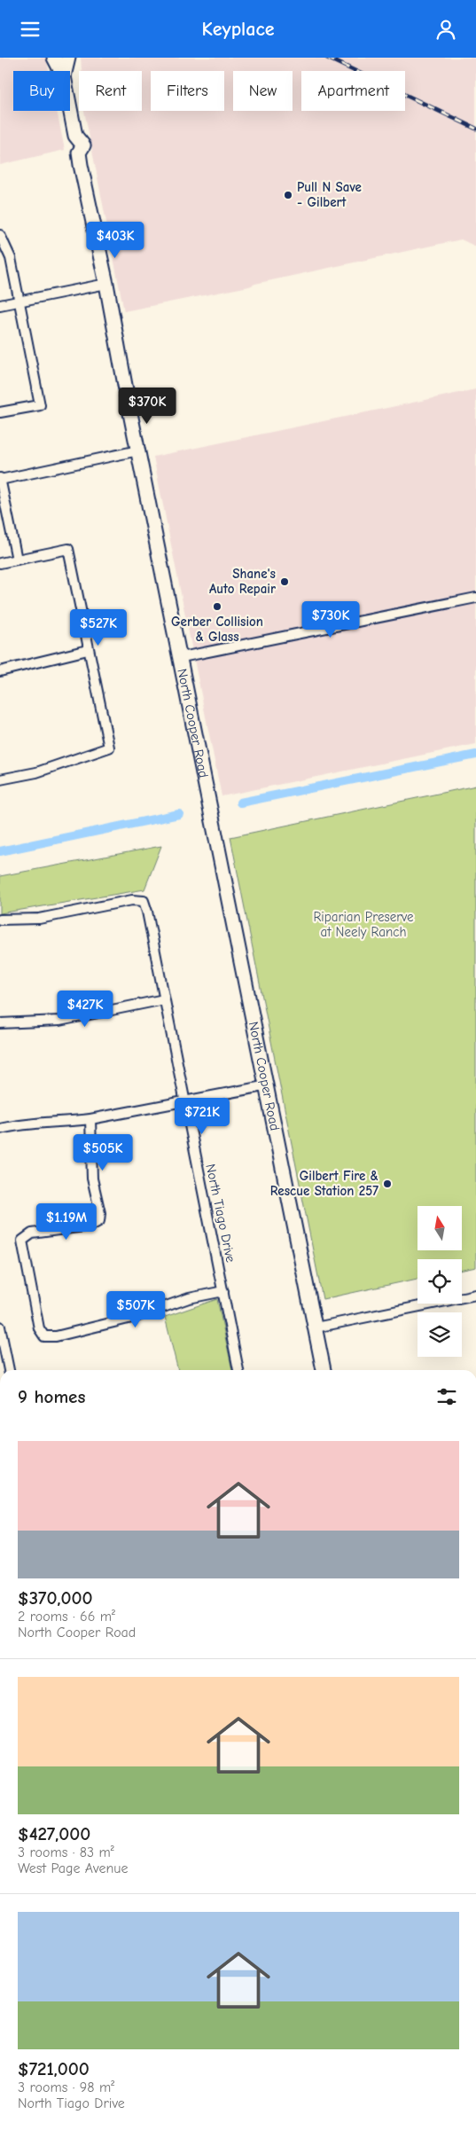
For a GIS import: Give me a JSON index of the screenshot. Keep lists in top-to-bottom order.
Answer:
{
  "streets": {
    "main road": ["North Cooper Road"],
    "street": ["North Tiago Drive"]
  },
  "parks": ["Riparian Preserve at Neely Ranch"],
  "places": [
    "Pull N Save - Gilbert",
    "Shane's Auto Repair",
    "Gerber Collision & Glass",
    "Gilbert Fire & Rescue Station 257"
  ],
  "north": "top",
  "page": {
    "header": "Keyplace",
    "chip": [
      "Buy",
      "Rent",
      "Filters",
      "New",
      "Apartment"
    ],
    "price": [
      "$403K",
      "$370K",
      "$730K",
      "$527K",
      "$427K",
      "$721K",
      "$505K",
      "$1.19M",
      "$507K"
    ],
    "heading": "9 homes",
    "list": [
      {
        "name": "$370,000",
        "note": "2 rooms · 66 m² · North Cooper Road"
      },
      {
        "name": "$427,000",
        "note": "3 rooms · 83 m² · West Page Avenue"
      },
      {
        "name": "$721,000",
        "note": "3 rooms · 98 m² · North Tiago Drive"
      }
    ]
  }
}
